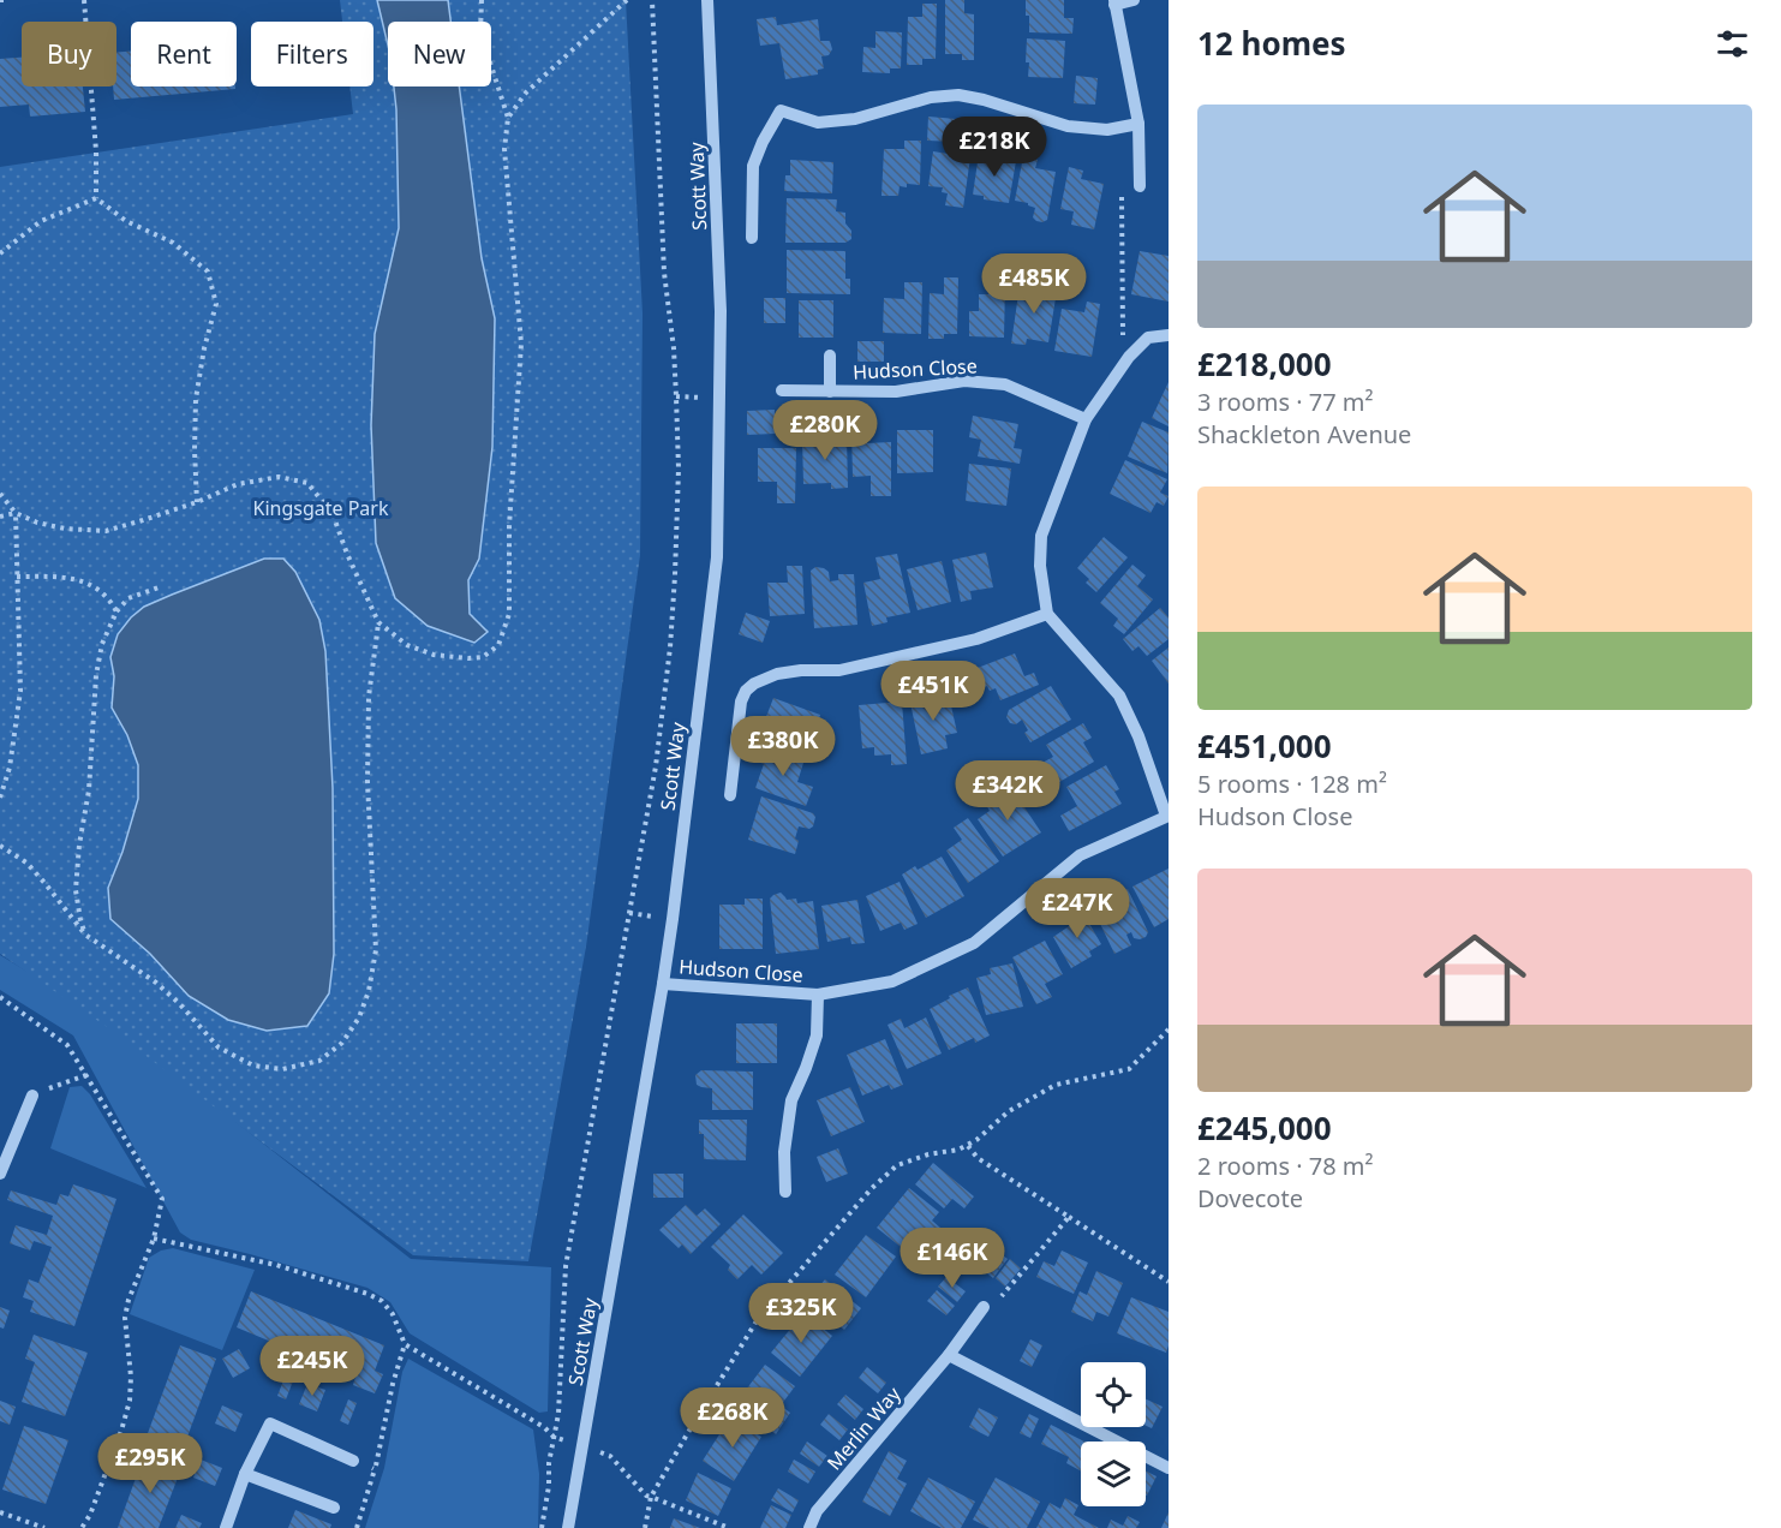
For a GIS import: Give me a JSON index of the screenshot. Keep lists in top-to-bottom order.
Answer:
{
  "streets": {
    "street": ["Scott Way", "Hudson Close", "Merlin Way"]
  },
  "crossings": [
    ["Scott Way", "Hudson Close"]
  ],
  "parks": ["Kingsgate Park"],
  "page": {
    "heading": "12 homes",
    "chip": [
      "Buy",
      "Rent",
      "Filters",
      "New"
    ],
    "list": [
      {
        "name": "£218,000",
        "note": "3 rooms · 77 m² · Shackleton Avenue"
      },
      {
        "name": "£451,000",
        "note": "5 rooms · 128 m² · Hudson Close"
      },
      {
        "name": "£245,000",
        "note": "2 rooms · 78 m² · Dovecote"
      }
    ],
    "price": [
      "£218K",
      "£485K",
      "£280K",
      "£451K",
      "£380K",
      "£342K",
      "£247K",
      "£146K",
      "£325K",
      "£245K",
      "£268K",
      "£295K"
    ]
  }
}
